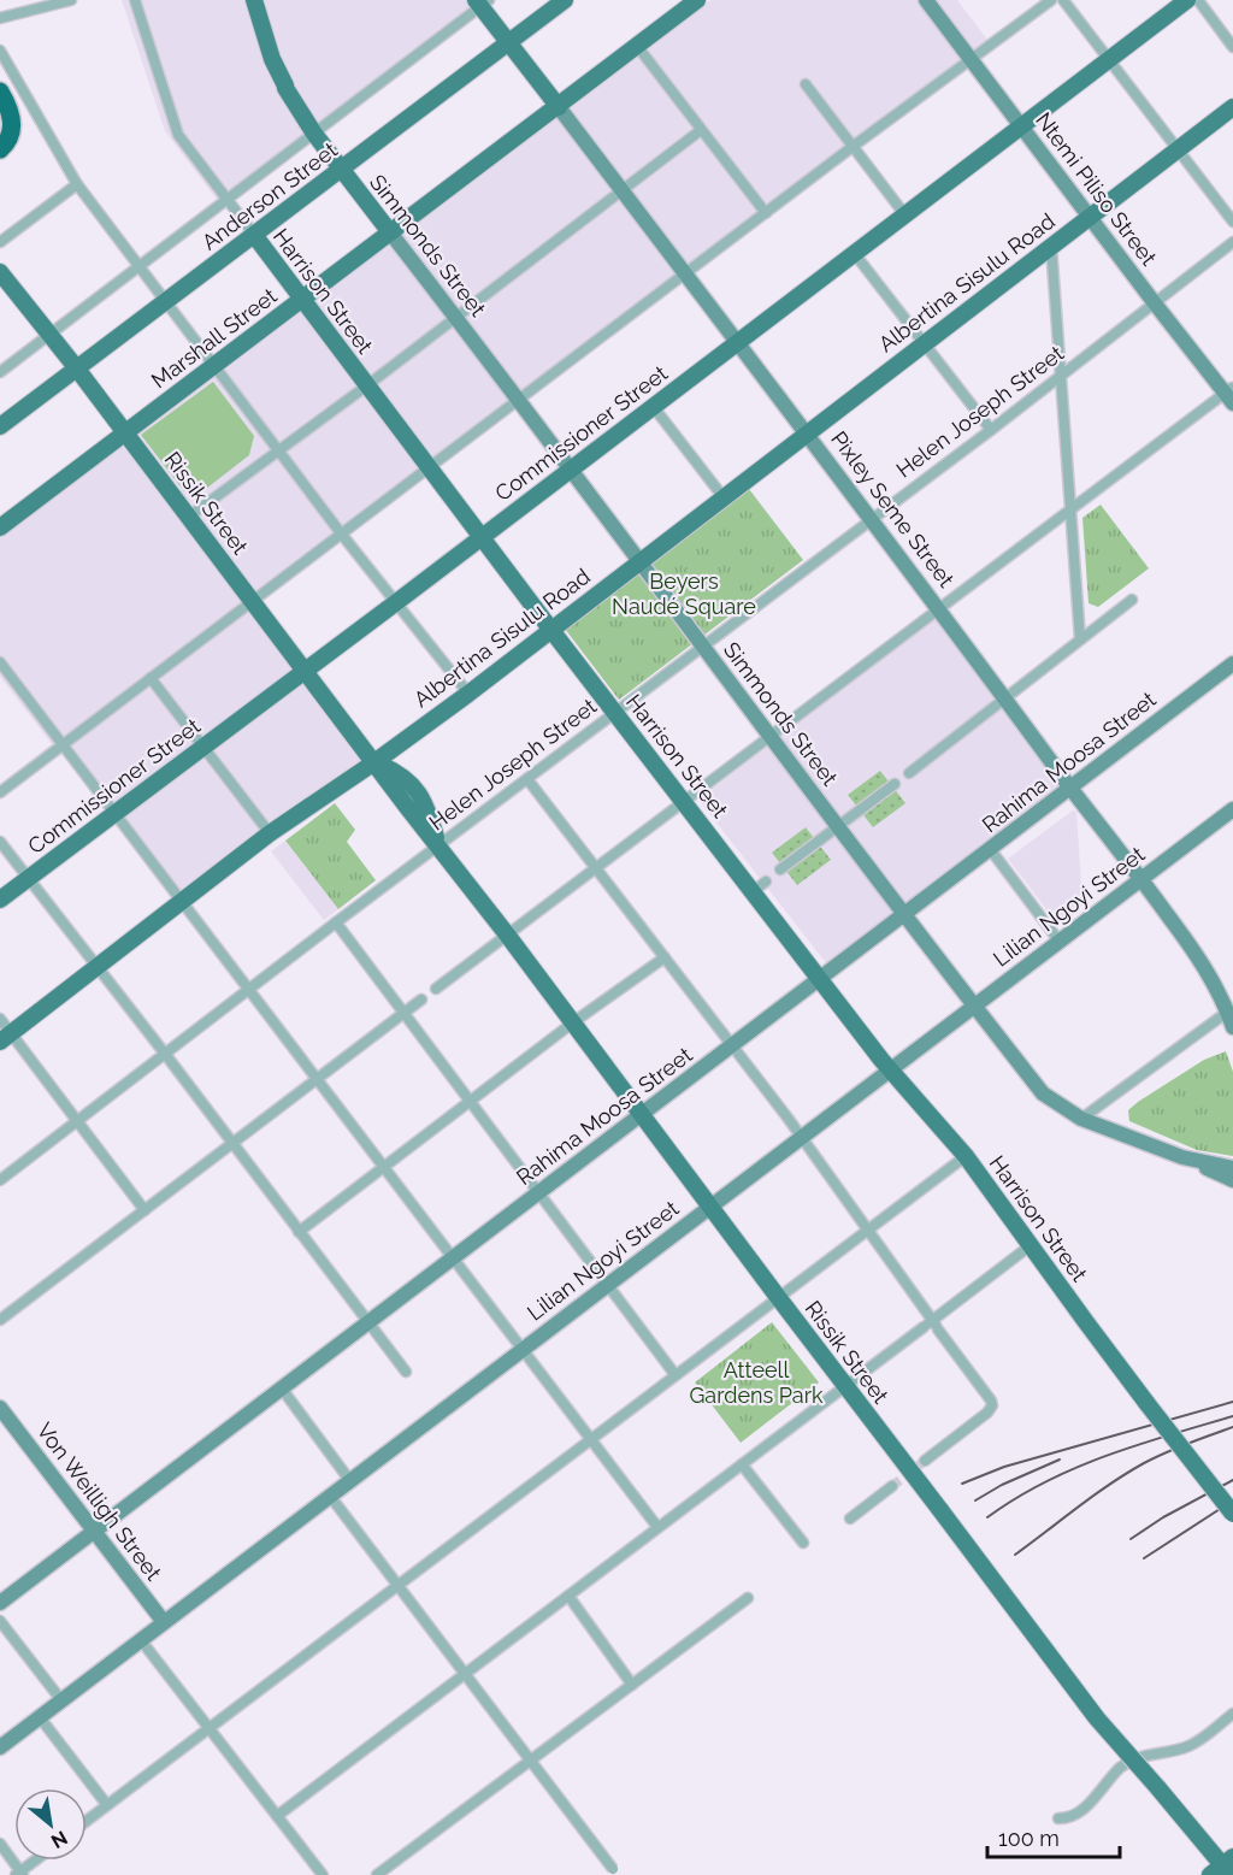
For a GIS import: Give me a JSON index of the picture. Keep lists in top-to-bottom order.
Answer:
{
  "streets": {
    "main road": [
      "Anderson Street",
      "Simmonds Street",
      "Albertina Sisulu Road",
      "Harrison Street",
      "Marshall Street",
      "Commissioner Street",
      "Rissik Street",
      "Pixley Seme Street"
    ],
    "street": [
      "Ntemi Piliso Street",
      "Helen Joseph Street",
      "Rahima Moosa Street",
      "Lilian Ngoyi Street",
      "Von Weilligh Street"
    ]
  },
  "crossings": [
    ["Ntemi Piliso Street", "Albertina Sisulu Road"],
    ["Ntemi Piliso Street", "Helen Joseph Street"],
    ["Ntemi Piliso Street", "Commissioner Street"],
    ["Anderson Street", "Simmonds Street"],
    ["Anderson Street", "Harrison Street"],
    ["Anderson Street", "Rissik Street"],
    ["Anderson Street", "Pixley Seme Street"],
    ["Simmonds Street", "Albertina Sisulu Road"],
    ["Simmonds Street", "Marshall Street"],
    ["Simmonds Street", "Helen Joseph Street"],
    ["Simmonds Street", "Commissioner Street"],
    ["Simmonds Street", "Rahima Moosa Street"],
    ["Simmonds Street", "Lilian Ngoyi Street"],
    ["Albertina Sisulu Road", "Harrison Street"],
    ["Albertina Sisulu Road", "Rissik Street"],
    ["Albertina Sisulu Road", "Pixley Seme Street"],
    ["Harrison Street", "Marshall Street"],
    ["Harrison Street", "Helen Joseph Street"],
    ["Harrison Street", "Commissioner Street"],
    ["Harrison Street", "Rahima Moosa Street"],
    ["Harrison Street", "Lilian Ngoyi Street"],
    ["Marshall Street", "Rissik Street"],
    ["Marshall Street", "Pixley Seme Street"],
    ["Helen Joseph Street", "Rissik Street"],
    ["Helen Joseph Street", "Pixley Seme Street"],
    ["Commissioner Street", "Rissik Street"],
    ["Commissioner Street", "Pixley Seme Street"],
    ["Rissik Street", "Rahima Moosa Street"],
    ["Rissik Street", "Lilian Ngoyi Street"],
    ["Pixley Seme Street", "Rahima Moosa Street"],
    ["Pixley Seme Street", "Lilian Ngoyi Street"],
    ["Rahima Moosa Street", "Von Weilligh Street"],
    ["Lilian Ngoyi Street", "Von Weilligh Street"]
  ],
  "parks": ["Beyers Naudé Square", "Atteell Gardens Park"],
  "scale_bar": "100 m",
  "north": "bottom right"
}
